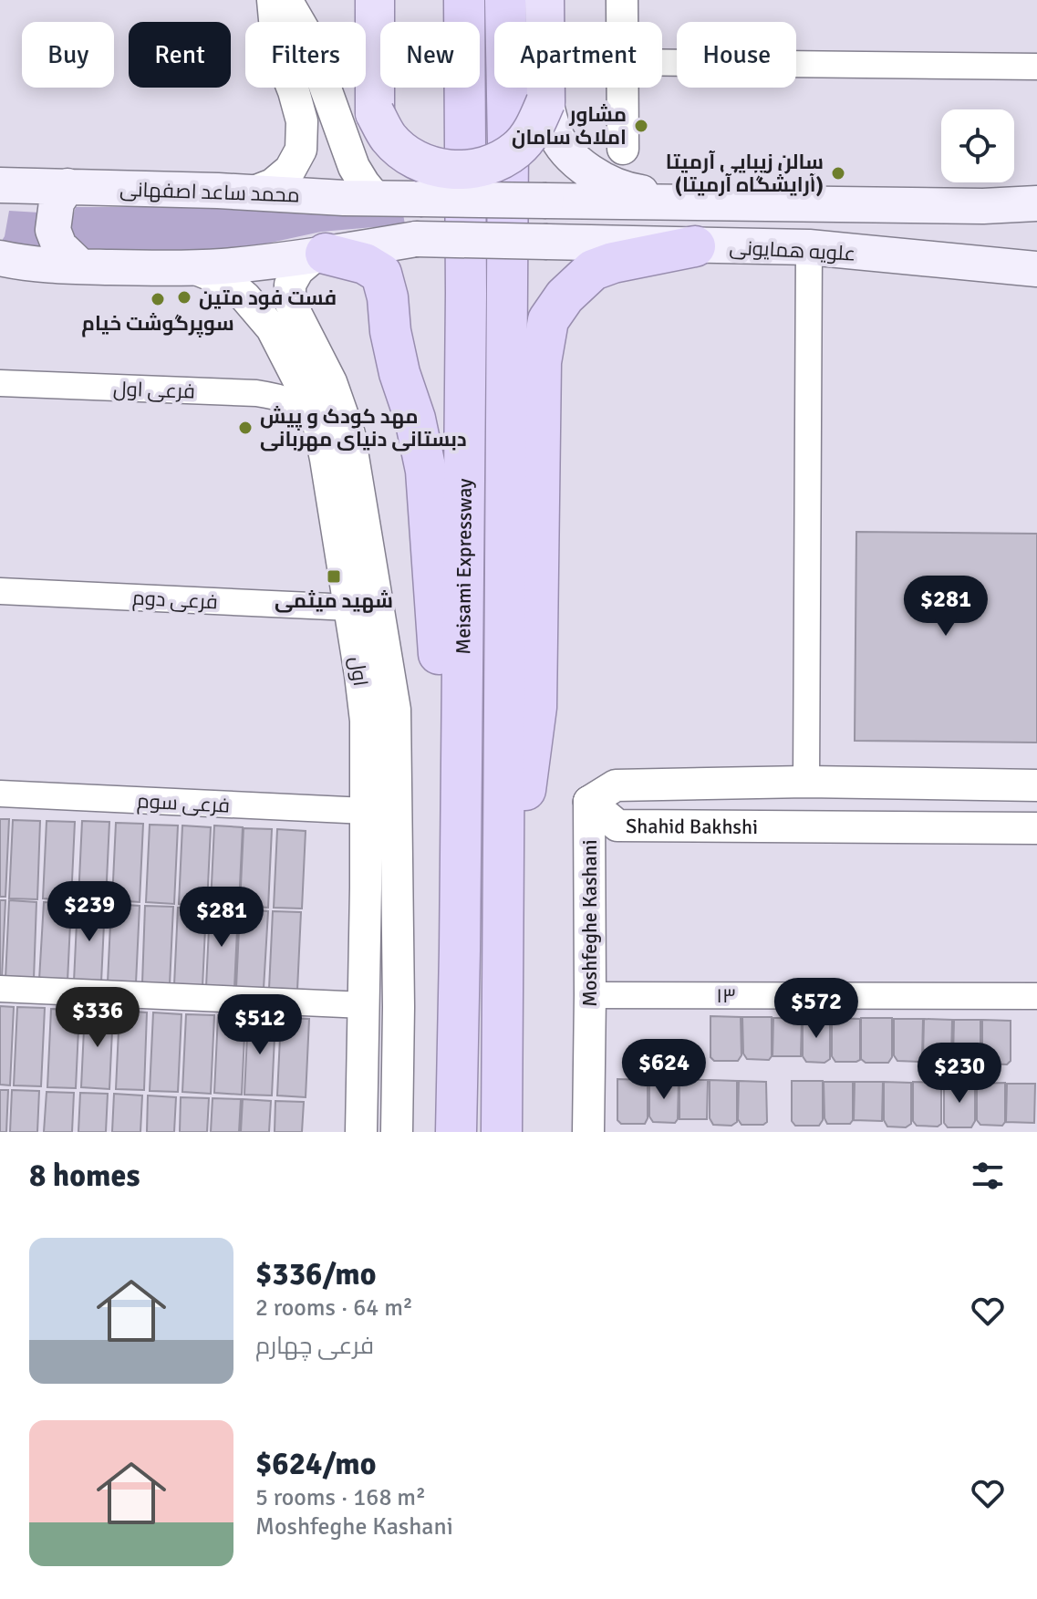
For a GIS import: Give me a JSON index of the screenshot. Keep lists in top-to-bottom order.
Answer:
{
  "streets": {
    "highway": ["Meisami Expressway"],
    "main road": ["محمد ساعد اصفهانی", "علویه همایونی"],
    "street": [
      "فرعی اول",
      "فرعی دوم",
      "اول",
      "فرعی سوم",
      "Shahid Bakhshi",
      "Moshfeghe Kashani",
      "۱۳"
    ]
  },
  "crossings": [
    ["علویه همایونی", "اول"],
    ["فرعی اول", "اول"],
    ["فرعی دوم", "اول"],
    ["اول", "فرعی سوم"],
    ["Shahid Bakhshi", "Moshfeghe Kashani"],
    ["Moshfeghe Kashani", "۱۳"]
  ],
  "places": {
    "other": [
      "مشاور املاک سامان",
      "سالن زیبایی آرمیتا (آرایشگاه آرمیتا)",
      "فست فود متین",
      "سوپرگوشت خیام",
      "مهد کودک و پیش دبستانی دنیای‌ مهربانی"
    ],
    "transit": ["شهید میثمی"]
  },
  "page": {
    "chip": [
      "Buy",
      "Rent",
      "Filters",
      "New",
      "Apartment",
      "House"
    ],
    "price": [
      "$281",
      "$239",
      "$281",
      "$572",
      "$336",
      "$512",
      "$624",
      "$230"
    ],
    "heading": "8 homes",
    "list": [
      {
        "name": "$336/mo",
        "note": "2 rooms · 64 m² · فرعی چهارم"
      },
      {
        "name": "$624/mo",
        "note": "5 rooms · 168 m² · Moshfeghe Kashani"
      }
    ]
  }
}
